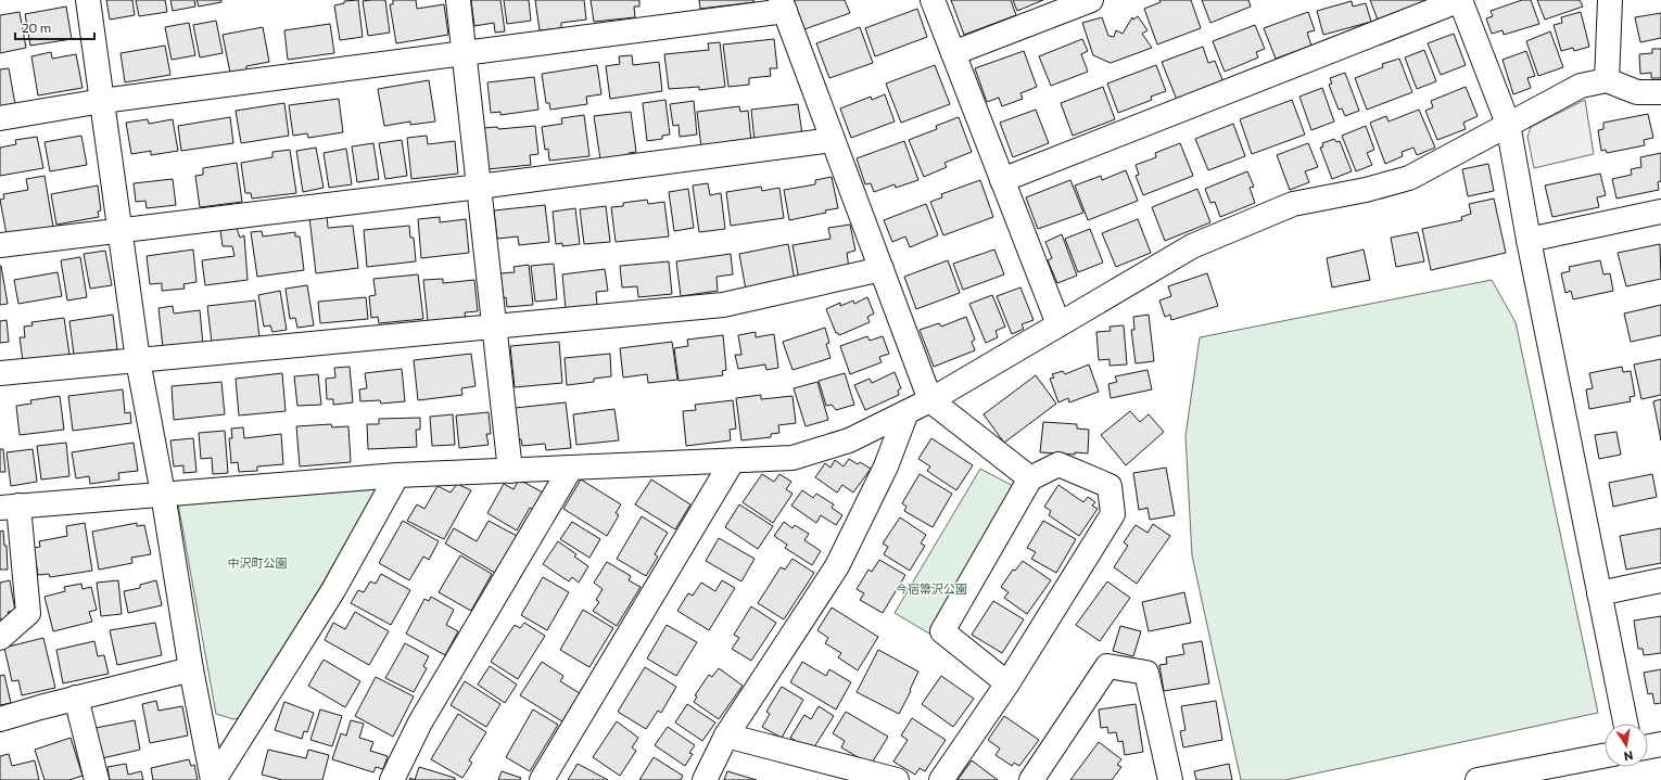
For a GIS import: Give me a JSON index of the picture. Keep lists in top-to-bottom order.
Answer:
{
  "parks": ["中沢町公園", "今宿箒沢公園"],
  "scale_bar": "20 m",
  "north": "bottom"
}
